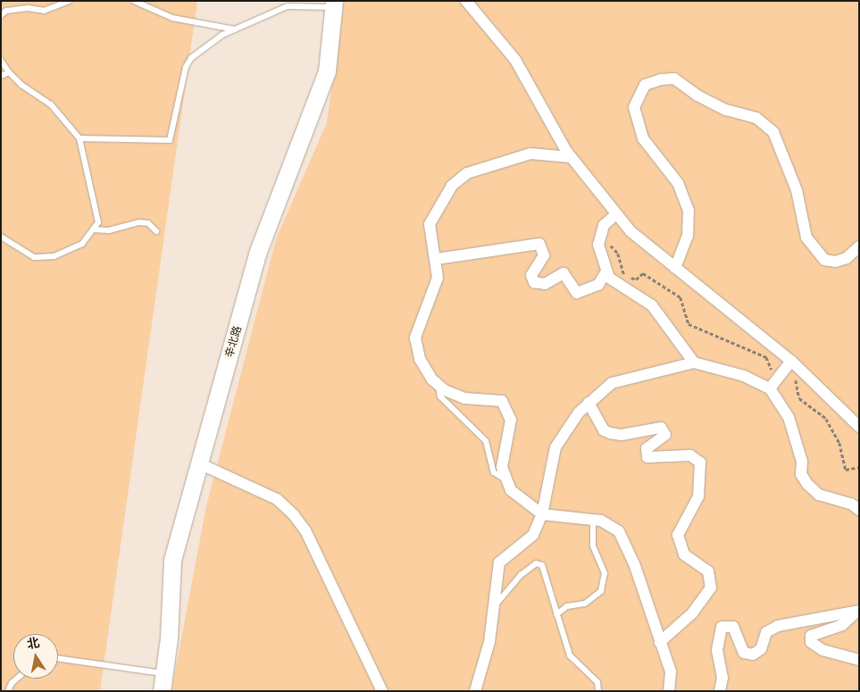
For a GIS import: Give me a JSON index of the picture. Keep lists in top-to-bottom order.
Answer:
{
  "streets": {
    "main road": ["辛北路"]
  },
  "north": "top"
}
